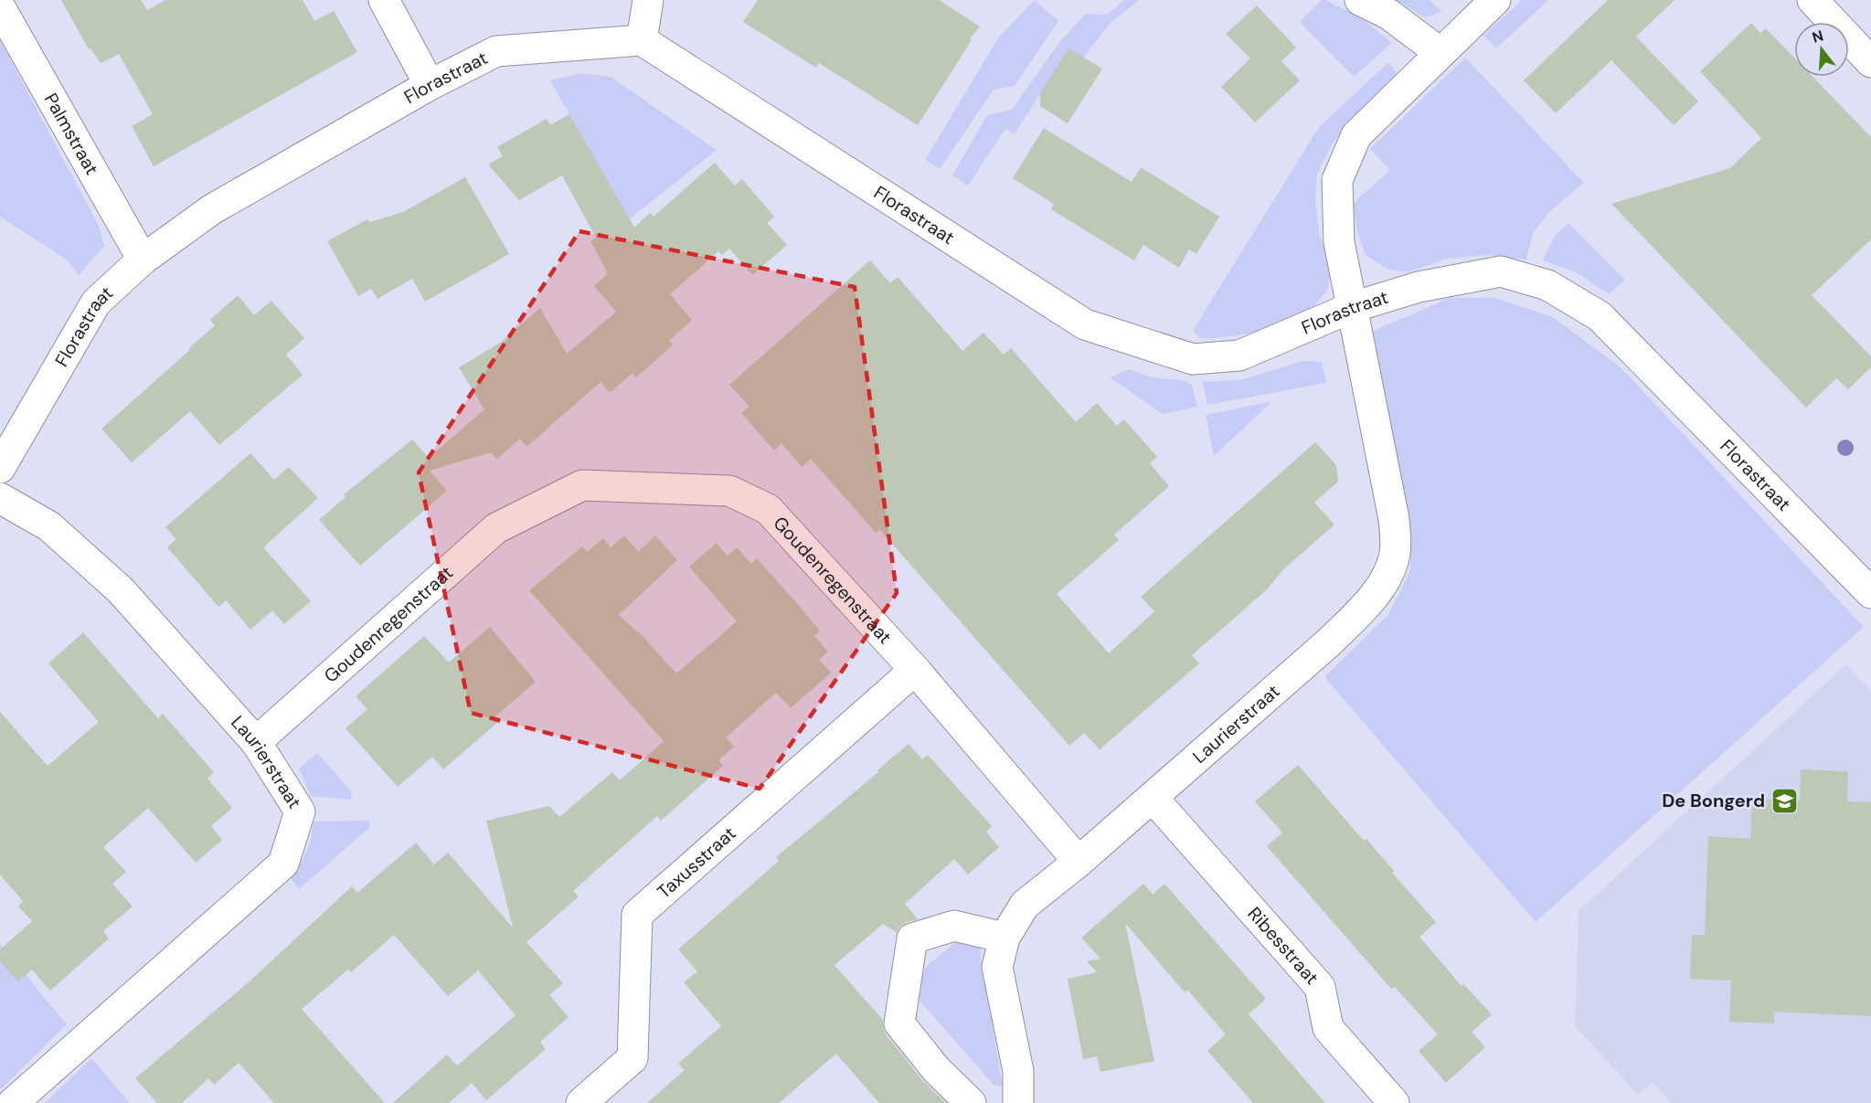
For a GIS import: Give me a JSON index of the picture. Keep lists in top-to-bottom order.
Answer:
{
  "streets": {
    "street": [
      "Florastraat",
      "Palmstraat",
      "Goudenregenstraat",
      "Laurierstraat",
      "Taxusstraat",
      "Ribesstraat"
    ]
  },
  "crossings": [
    ["Florastraat", "Palmstraat"],
    ["Florastraat", "Laurierstraat"],
    ["Goudenregenstraat", "Laurierstraat"],
    ["Goudenregenstraat", "Taxusstraat"],
    ["Laurierstraat", "Ribesstraat"]
  ],
  "places": {
    "school or university": ["De Bongerd"]
  },
  "north": "top"
}
